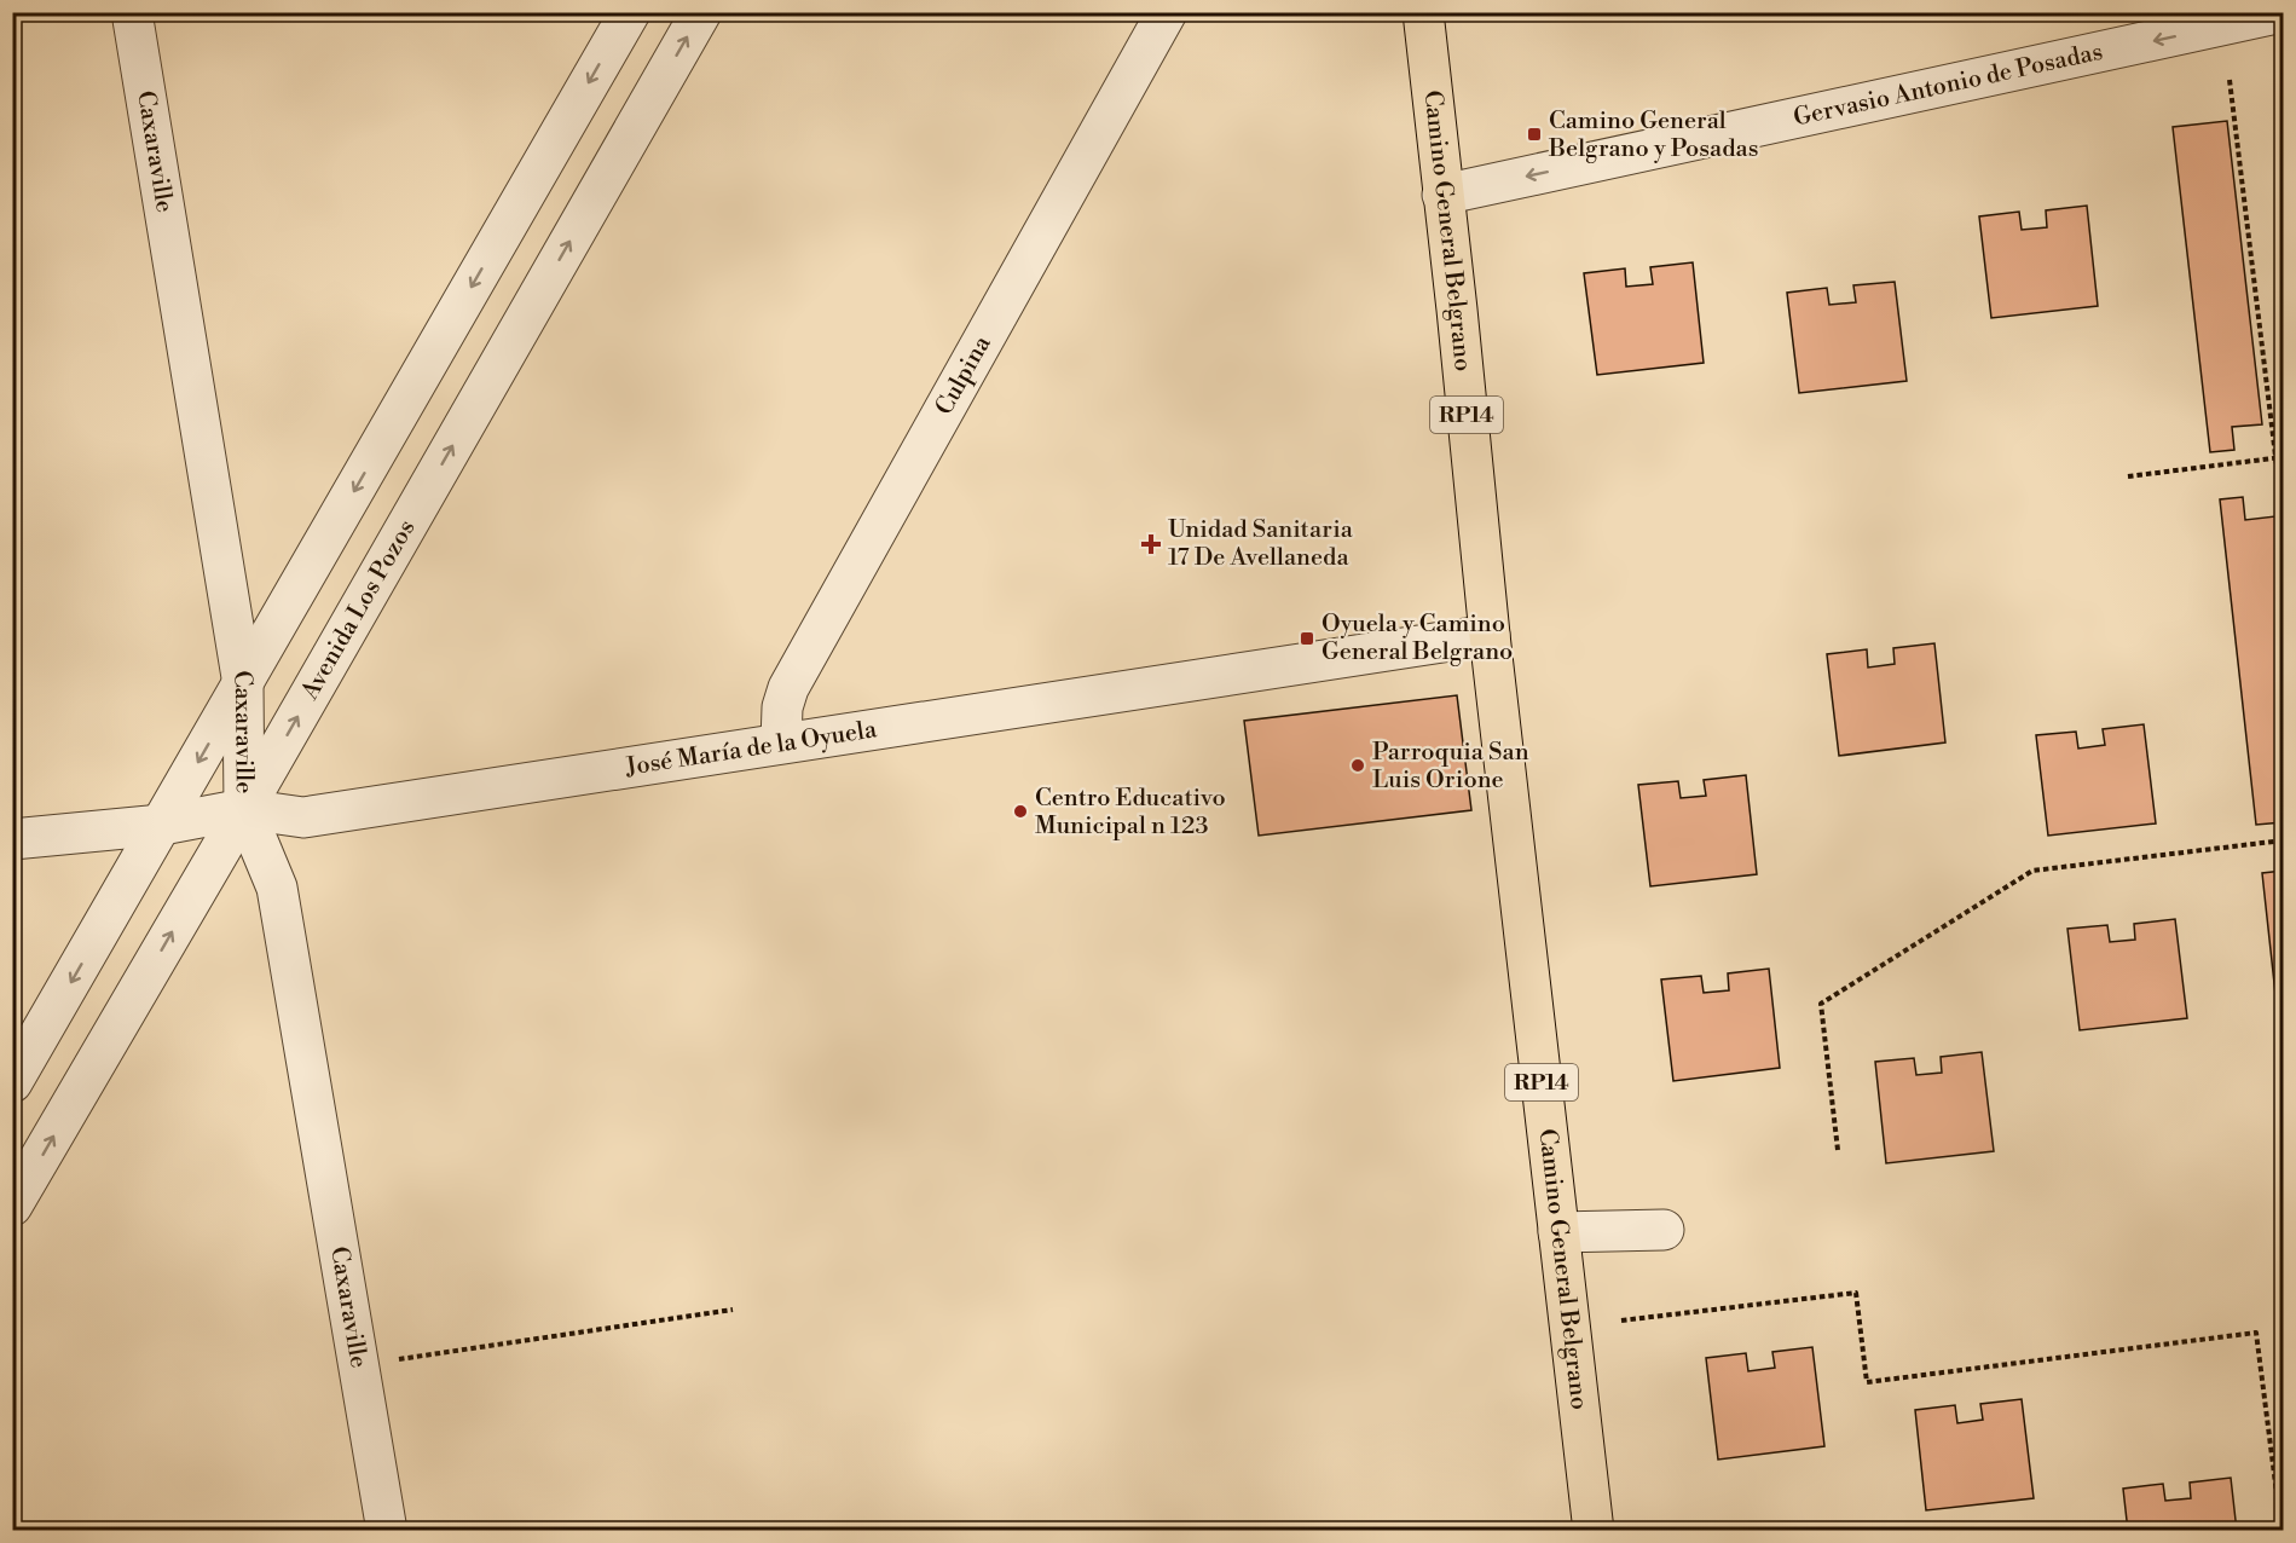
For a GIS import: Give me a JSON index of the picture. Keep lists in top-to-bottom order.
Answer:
{
  "streets": {
    "main road": ["Camino General Belgrano", "RP14"],
    "street": [
      "Gervasio Antonio de Posadas",
      "Caxaraville",
      "Culpina",
      "Avenida Los Pozos",
      "José María de la Oyuela"
    ]
  },
  "crossings": [
    ["Gervasio Antonio de Posadas", "Camino General Belgrano"],
    ["Caxaraville", "Avenida Los Pozos"],
    ["Caxaraville", "José María de la Oyuela"],
    ["Camino General Belgrano", "José María de la Oyuela"],
    ["Culpina", "José María de la Oyuela"],
    ["Avenida Los Pozos", "José María de la Oyuela"]
  ],
  "one_way": ["Gervasio Antonio de Posadas"],
  "places": {
    "transit": ["Camino General Belgrano y Posadas", "Oyuela y Camino General Belgrano"],
    "health": ["Unidad Sanitaria 17 De Avellaneda"],
    "other": ["Parroquia San Luis Orione", "Centro Educativo Municipal n 123"]
  }
}
